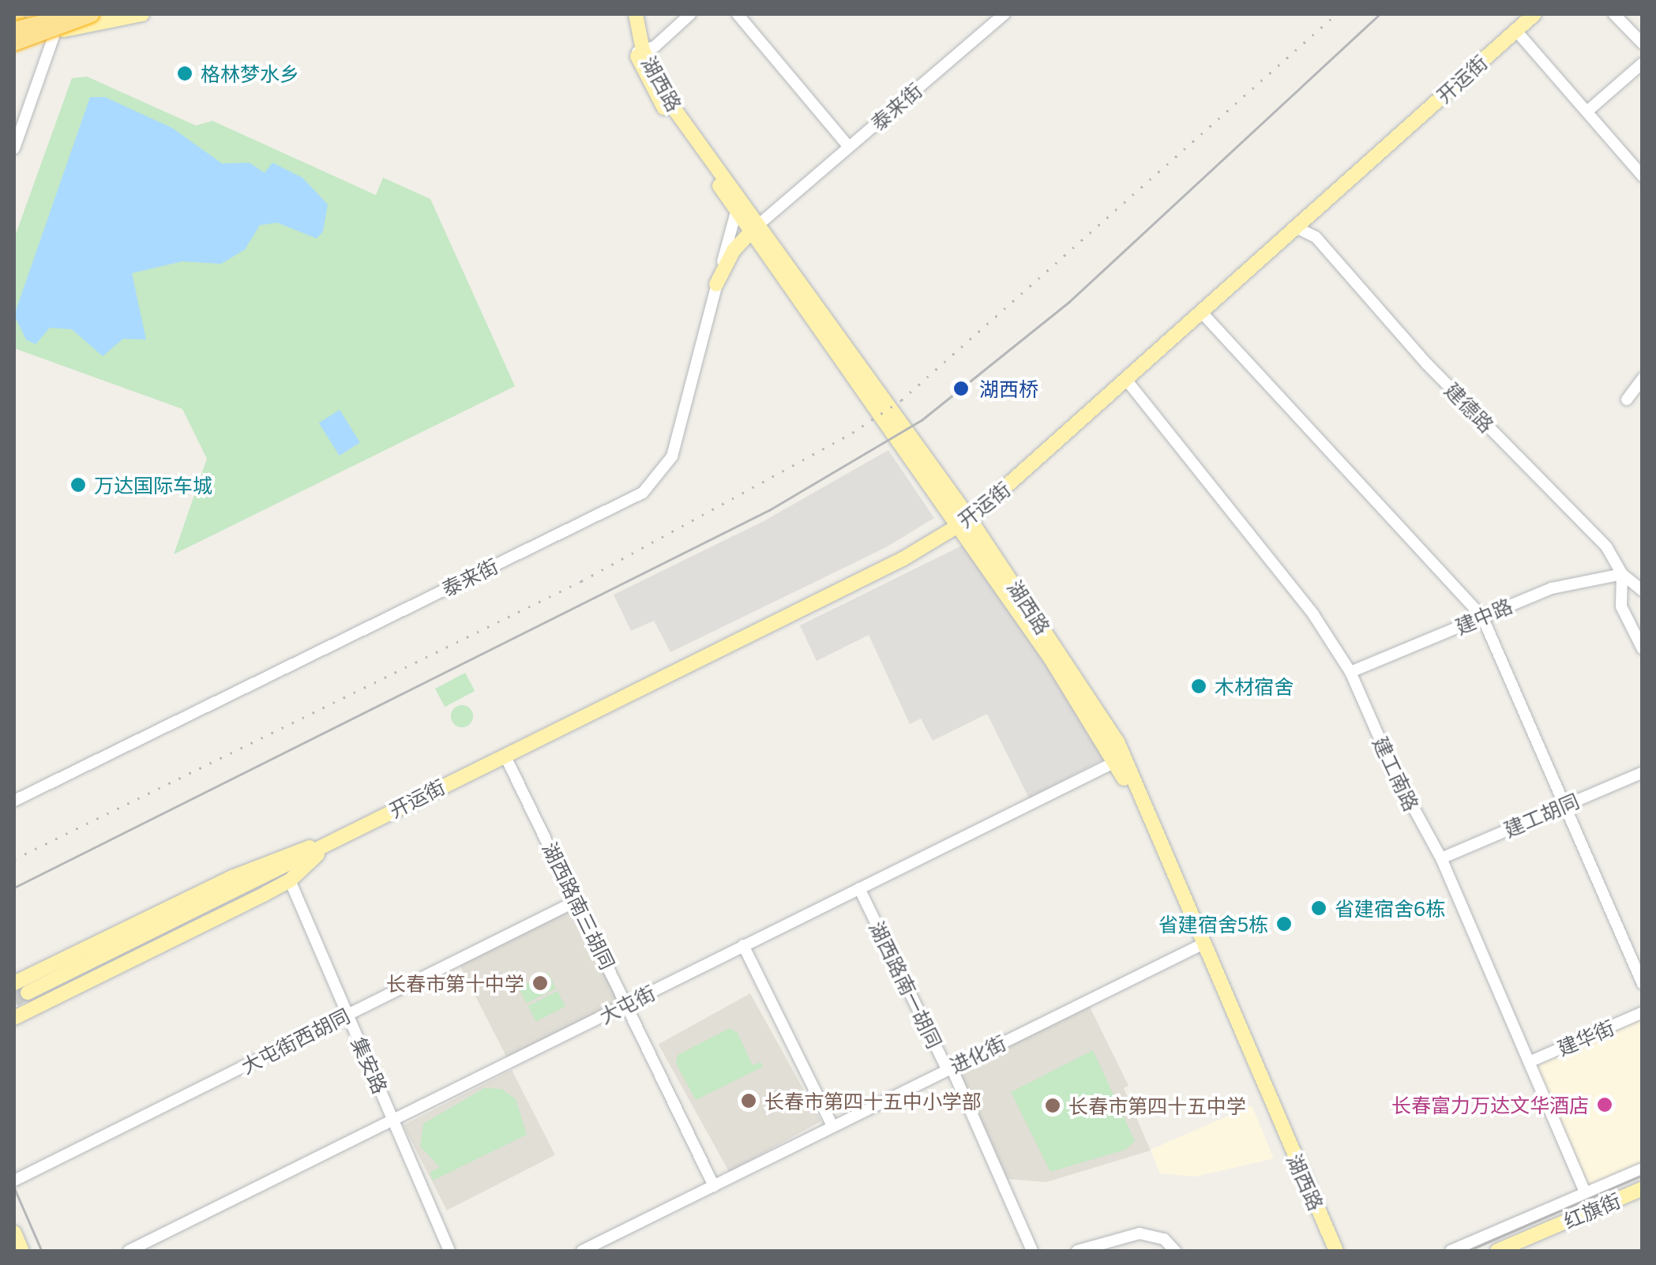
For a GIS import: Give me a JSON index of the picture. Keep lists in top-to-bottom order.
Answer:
{
  "streets": {
    "main road": ["开运街", "湖西路", "红旗街"],
    "street": [
      "泰来街",
      "建德路",
      "建中路",
      "建工南路",
      "建工胡同",
      "湖西路南三胡同",
      "湖西路南一胡同",
      "大屯街",
      "建华街",
      "大屯街西胡同",
      "进化街",
      "集安路"
    ]
  },
  "crossings": [
    ["开运街", "湖西路"],
    ["开运街", "建德路"],
    ["开运街", "建工南路"],
    ["开运街", "湖西路南三胡同"],
    ["开运街", "集安路"],
    ["湖西路", "泰来街"],
    ["湖西路", "大屯街"],
    ["湖西路", "进化街"],
    ["建德路", "建中路"],
    ["建中路", "建工南路"],
    ["建工南路", "建工胡同"],
    ["建工南路", "建华街"],
    ["建工南路", "红旗街"],
    ["湖西路南三胡同", "大屯街"],
    ["湖西路南三胡同", "大屯街西胡同"],
    ["湖西路南三胡同", "进化街"],
    ["湖西路南一胡同", "大屯街"],
    ["湖西路南一胡同", "进化街"],
    ["大屯街", "集安路"],
    ["大屯街西胡同", "集安路"]
  ],
  "places": [
    "格林梦水乡",
    "湖西桥",
    "万达国际车城",
    "木材宿舍",
    "省建宿舍6栋",
    "省建宿舍5栋",
    "长春市第十中学",
    "长春市第四十五中小学部",
    "长春富力万达文华酒店",
    "长春市第四十五中学"
  ]
}
